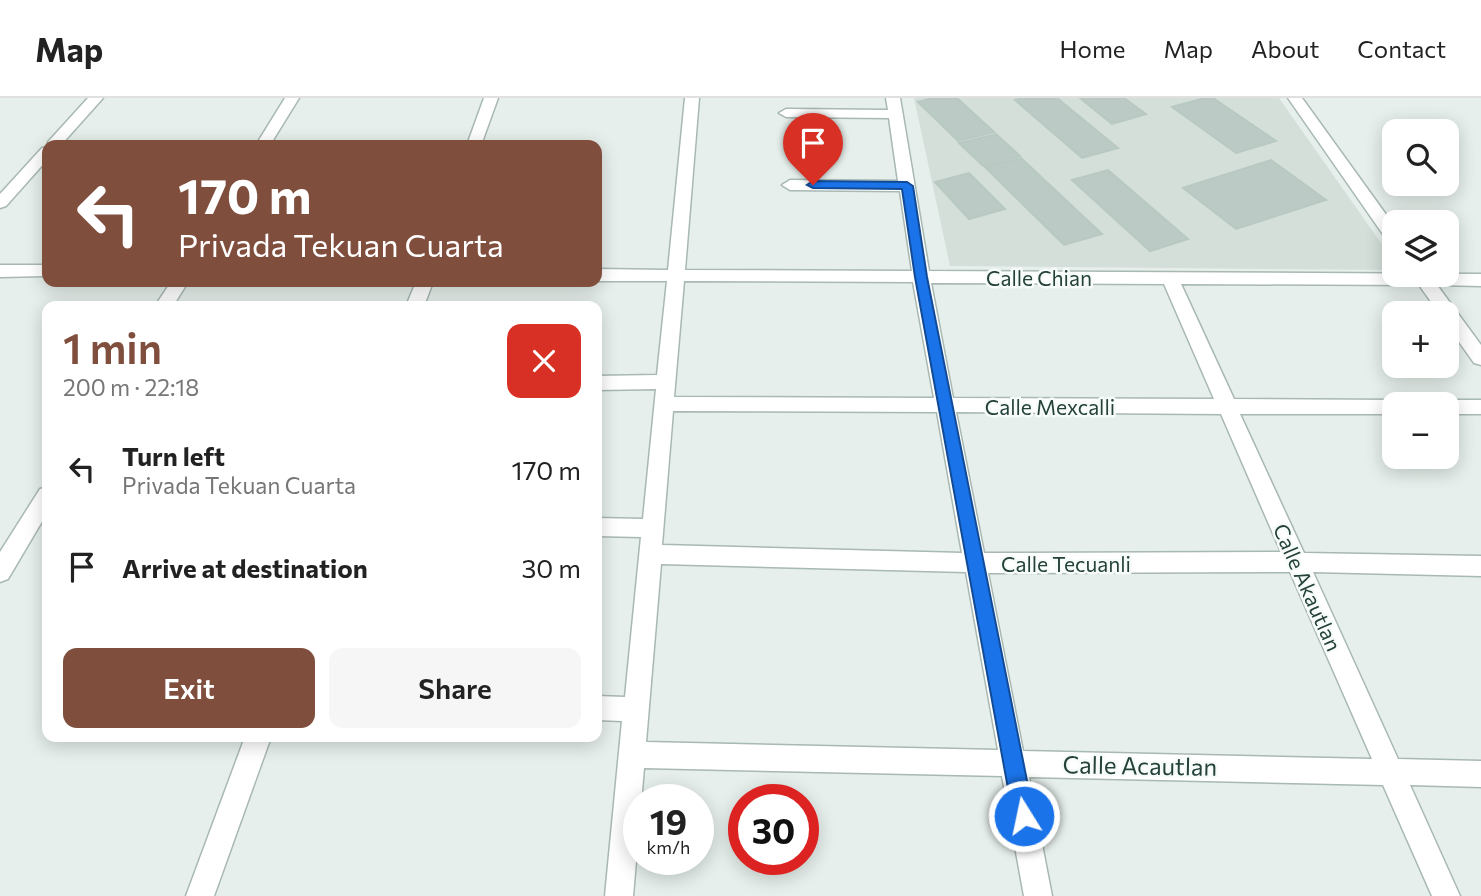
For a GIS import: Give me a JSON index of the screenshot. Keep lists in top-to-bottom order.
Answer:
{
  "streets": {
    "street": [
      "Calle Chian",
      "Calle Mexcalli",
      "Calle Tecuanli",
      "Calle Akautlan",
      "Calle Acautlan"
    ]
  },
  "crossings": [
    ["Calle Chian", "Calle Akautlan"],
    ["Calle Mexcalli", "Calle Akautlan"],
    ["Calle Tecuanli", "Calle Akautlan"],
    ["Calle Akautlan", "Calle Acautlan"]
  ],
  "page": {
    "header": "Map",
    "nav": [
      "Home",
      "Map",
      "About",
      "Contact"
    ],
    "map_buttons": ["+", "−"],
    "turn": ["170 m", "Privada Tekuan Cuarta"],
    "heading": ["1 min", "200 m · 22:18"],
    "list": [
      {
        "name": "Turn left",
        "note": "Privada Tekuan Cuarta",
        "value": "170 m"
      },
      {
        "name": "Arrive at destination",
        "value": "30 m"
      }
    ],
    "buttons": ["Exit", "Share"],
    "speed": "19 km/h",
    "limit": "30"
  }
}
